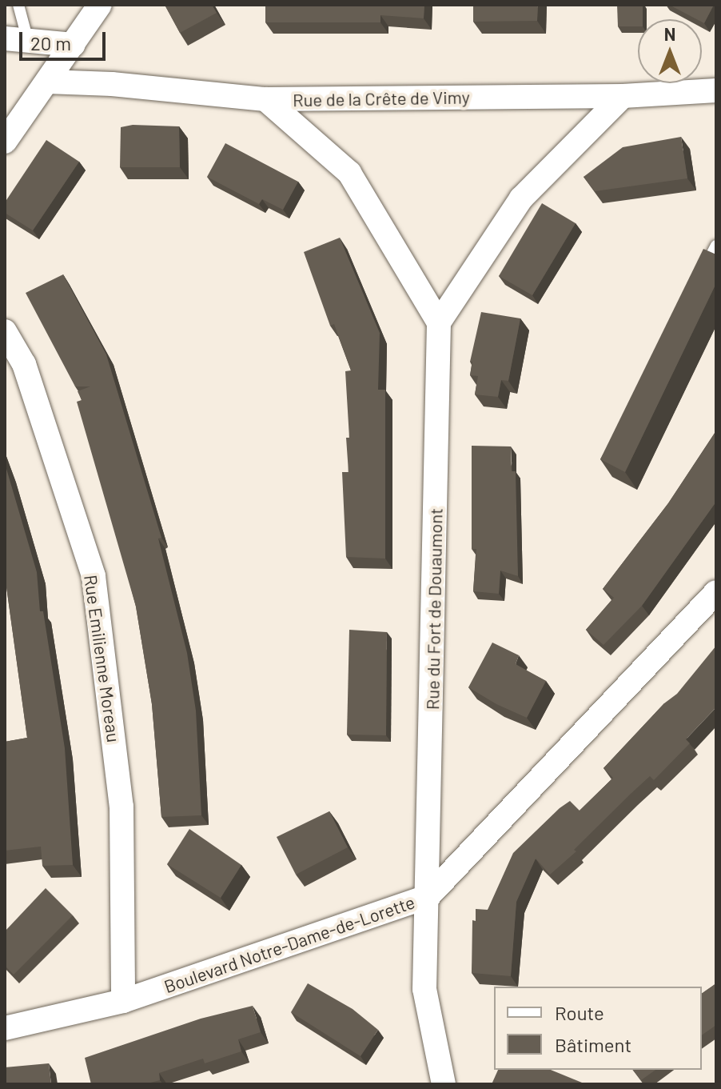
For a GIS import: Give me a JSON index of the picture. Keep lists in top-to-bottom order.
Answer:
{
  "streets": {
    "street": [
      "Rue de la Crête de Vimy",
      "Rue du Fort de Douaumont",
      "Rue Emilienne Moreau",
      "Boulevard Notre-Dame-de-Lorette"
    ]
  },
  "crossings": [
    ["Rue du Fort de Douaumont", "Boulevard Notre-Dame-de-Lorette"],
    ["Rue Emilienne Moreau", "Boulevard Notre-Dame-de-Lorette"]
  ],
  "legend": ["Route", "Bâtiment"],
  "scale_bar": "20 m",
  "north": "top"
}
